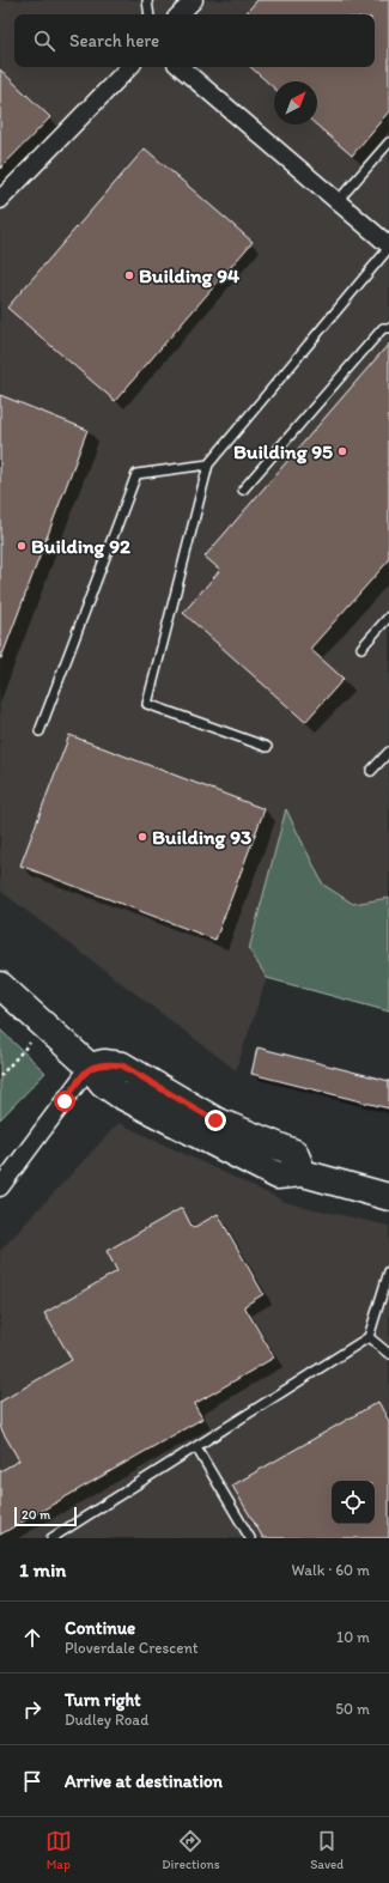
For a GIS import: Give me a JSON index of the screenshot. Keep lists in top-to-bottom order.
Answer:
{
  "places": [
    "Building 94",
    "Building 95",
    "Building 92",
    "Building 93"
  ],
  "scale_bar": "20 m",
  "north": "top right",
  "page": {
    "search": "Search here",
    "scale": "20 m",
    "heading": ["1 min", "Walk · 60 m"],
    "list": [
      ["Continue", "Ploverdale Crescent", "10 m"],
      ["Turn right", "Dudley Road", "50 m"],
      "Arrive at destination"
    ],
    "nav": ["Map", "Directions", "Saved"]
  }
}
